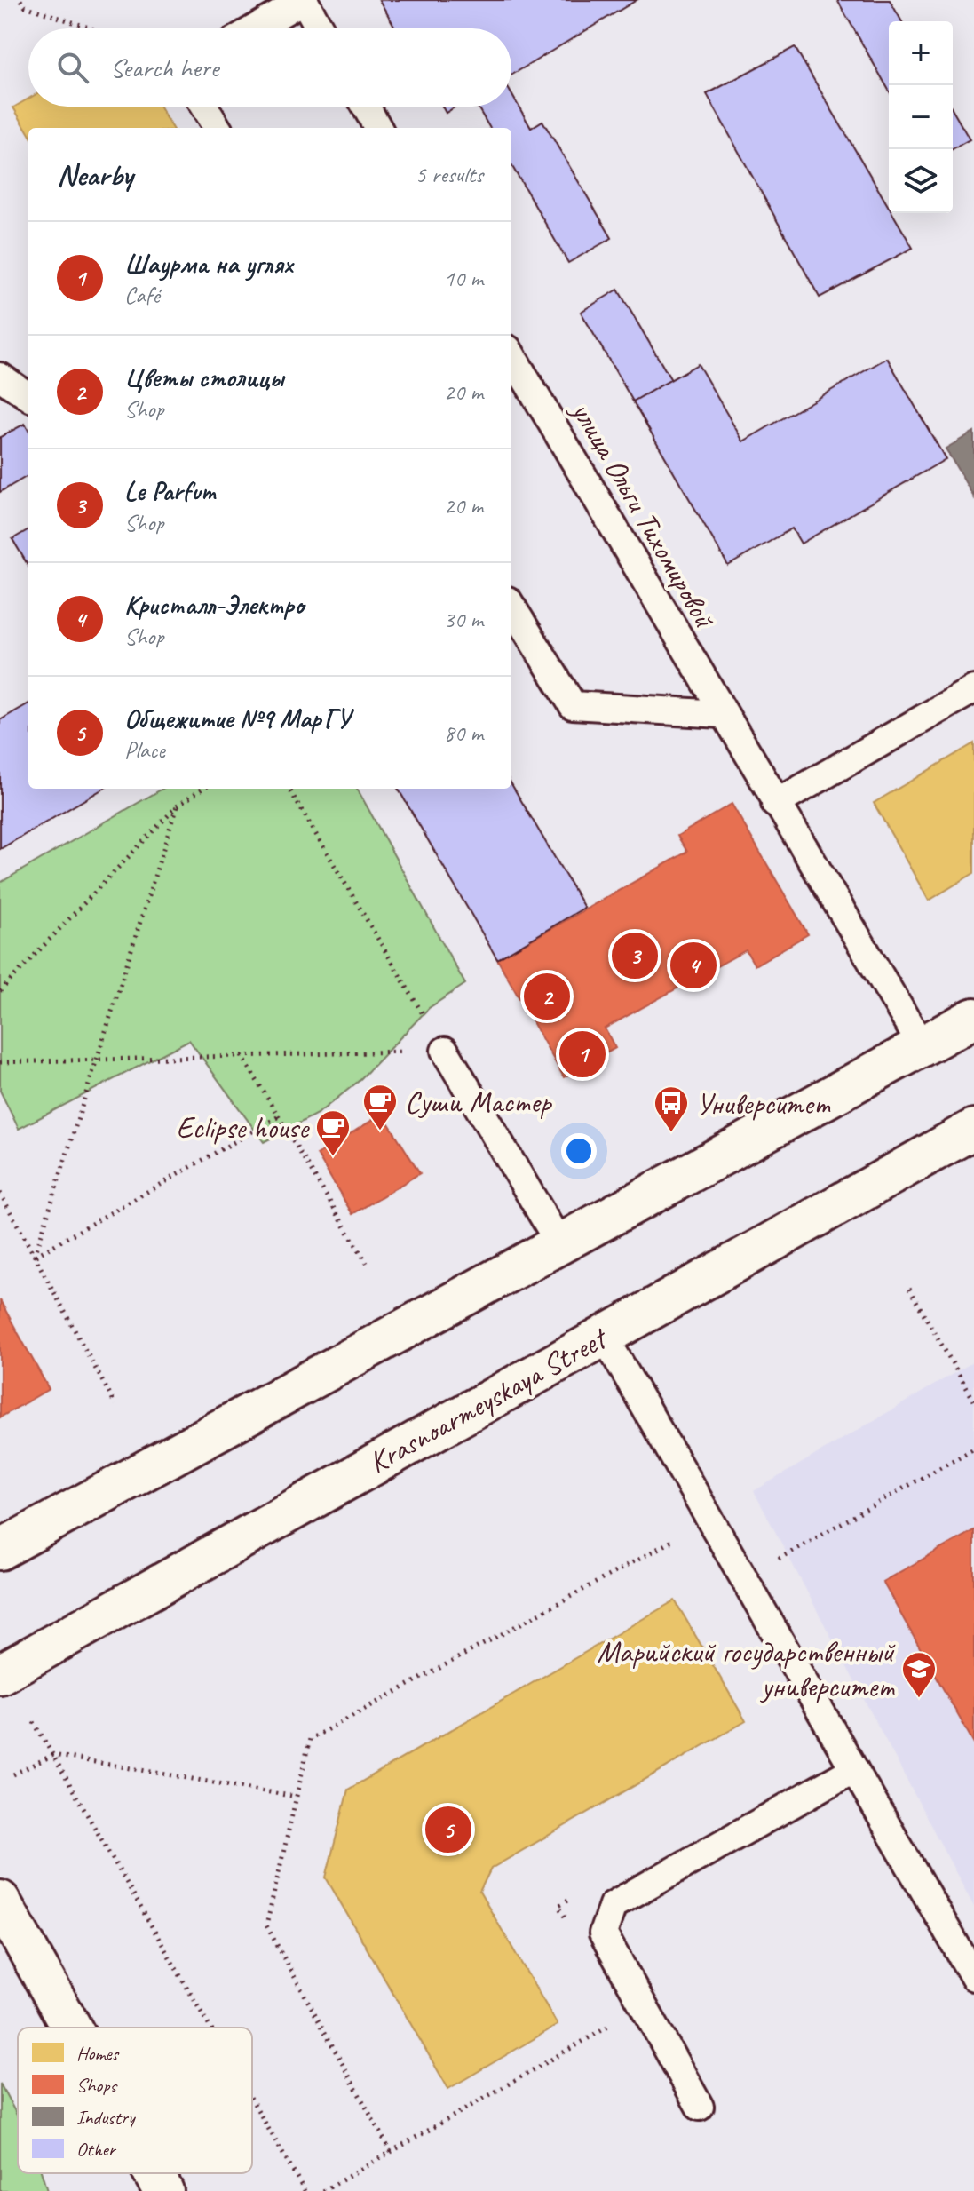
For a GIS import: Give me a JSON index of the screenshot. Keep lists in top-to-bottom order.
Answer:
{
  "streets": {
    "main road": ["Krasnoarmeyskaya Street"],
    "lane": ["улица Ольги Тихомировой"]
  },
  "places": {
    "cafe": ["Суши Мастер", "Eclipse house"],
    "bus stop": ["Университет"],
    "school or university": ["Марийский государственный университет"]
  },
  "legend": [
    "Homes",
    "Shops",
    "Industry",
    "Other"
  ],
  "page": {
    "map_buttons": ["+", "−"],
    "search": "Search here",
    "heading": ["Nearby", "5 results"],
    "list": [
      {
        "mark": "1",
        "name": "Шаурма на углях",
        "note": "Café",
        "value": "10 m"
      },
      {
        "mark": "2",
        "name": "Цветы столицы",
        "note": "Shop",
        "value": "20 m"
      },
      {
        "mark": "3",
        "name": "Le Parfum",
        "note": "Shop",
        "value": "20 m"
      },
      {
        "mark": "4",
        "name": "Кристалл-Электро",
        "note": "Shop",
        "value": "30 m"
      },
      {
        "mark": "5",
        "name": "Общежитие №9 МарГУ",
        "note": "Place",
        "value": "80 m"
      }
    ],
    "pins": [
      "3",
      "4",
      "2",
      "1",
      "5"
    ]
  }
}
